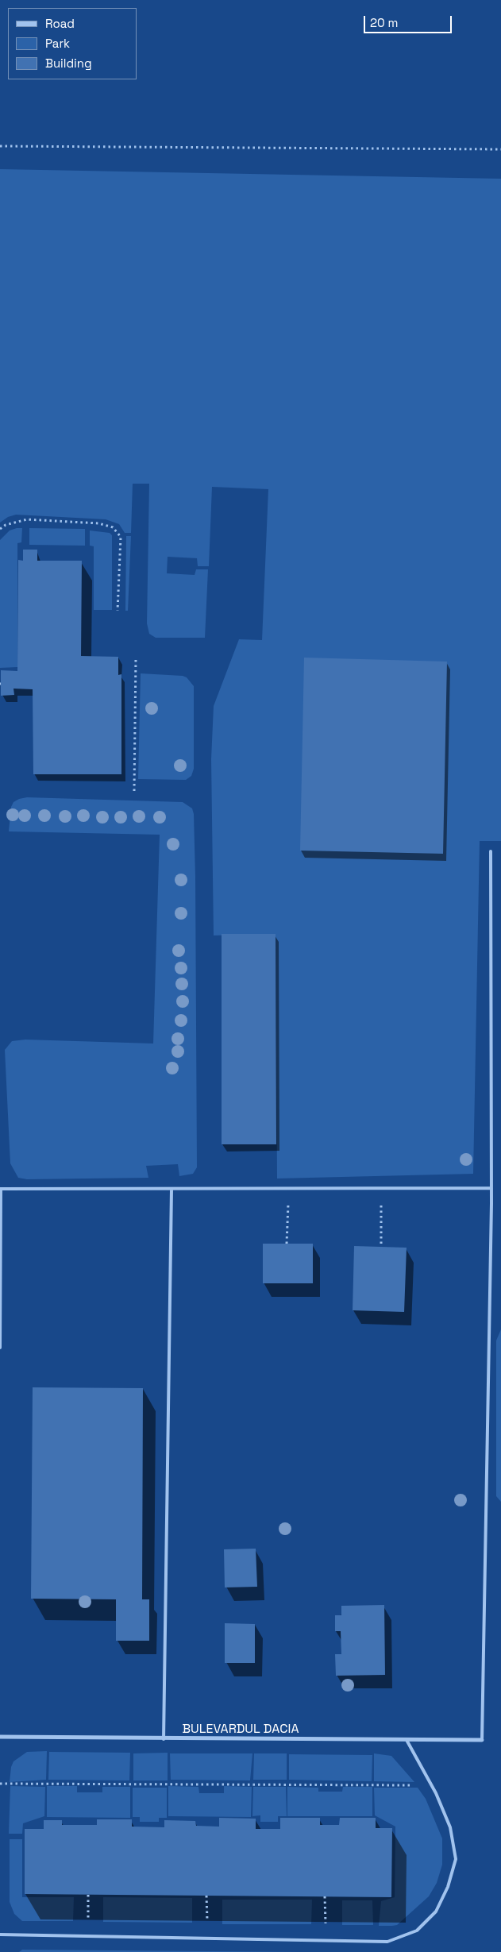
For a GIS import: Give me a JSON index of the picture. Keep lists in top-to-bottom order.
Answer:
{
  "streets": {
    "street": ["BULEVARDUL DACIA"]
  },
  "legend": ["Road", "Park", "Building"],
  "scale_bar": "20 m"
}
